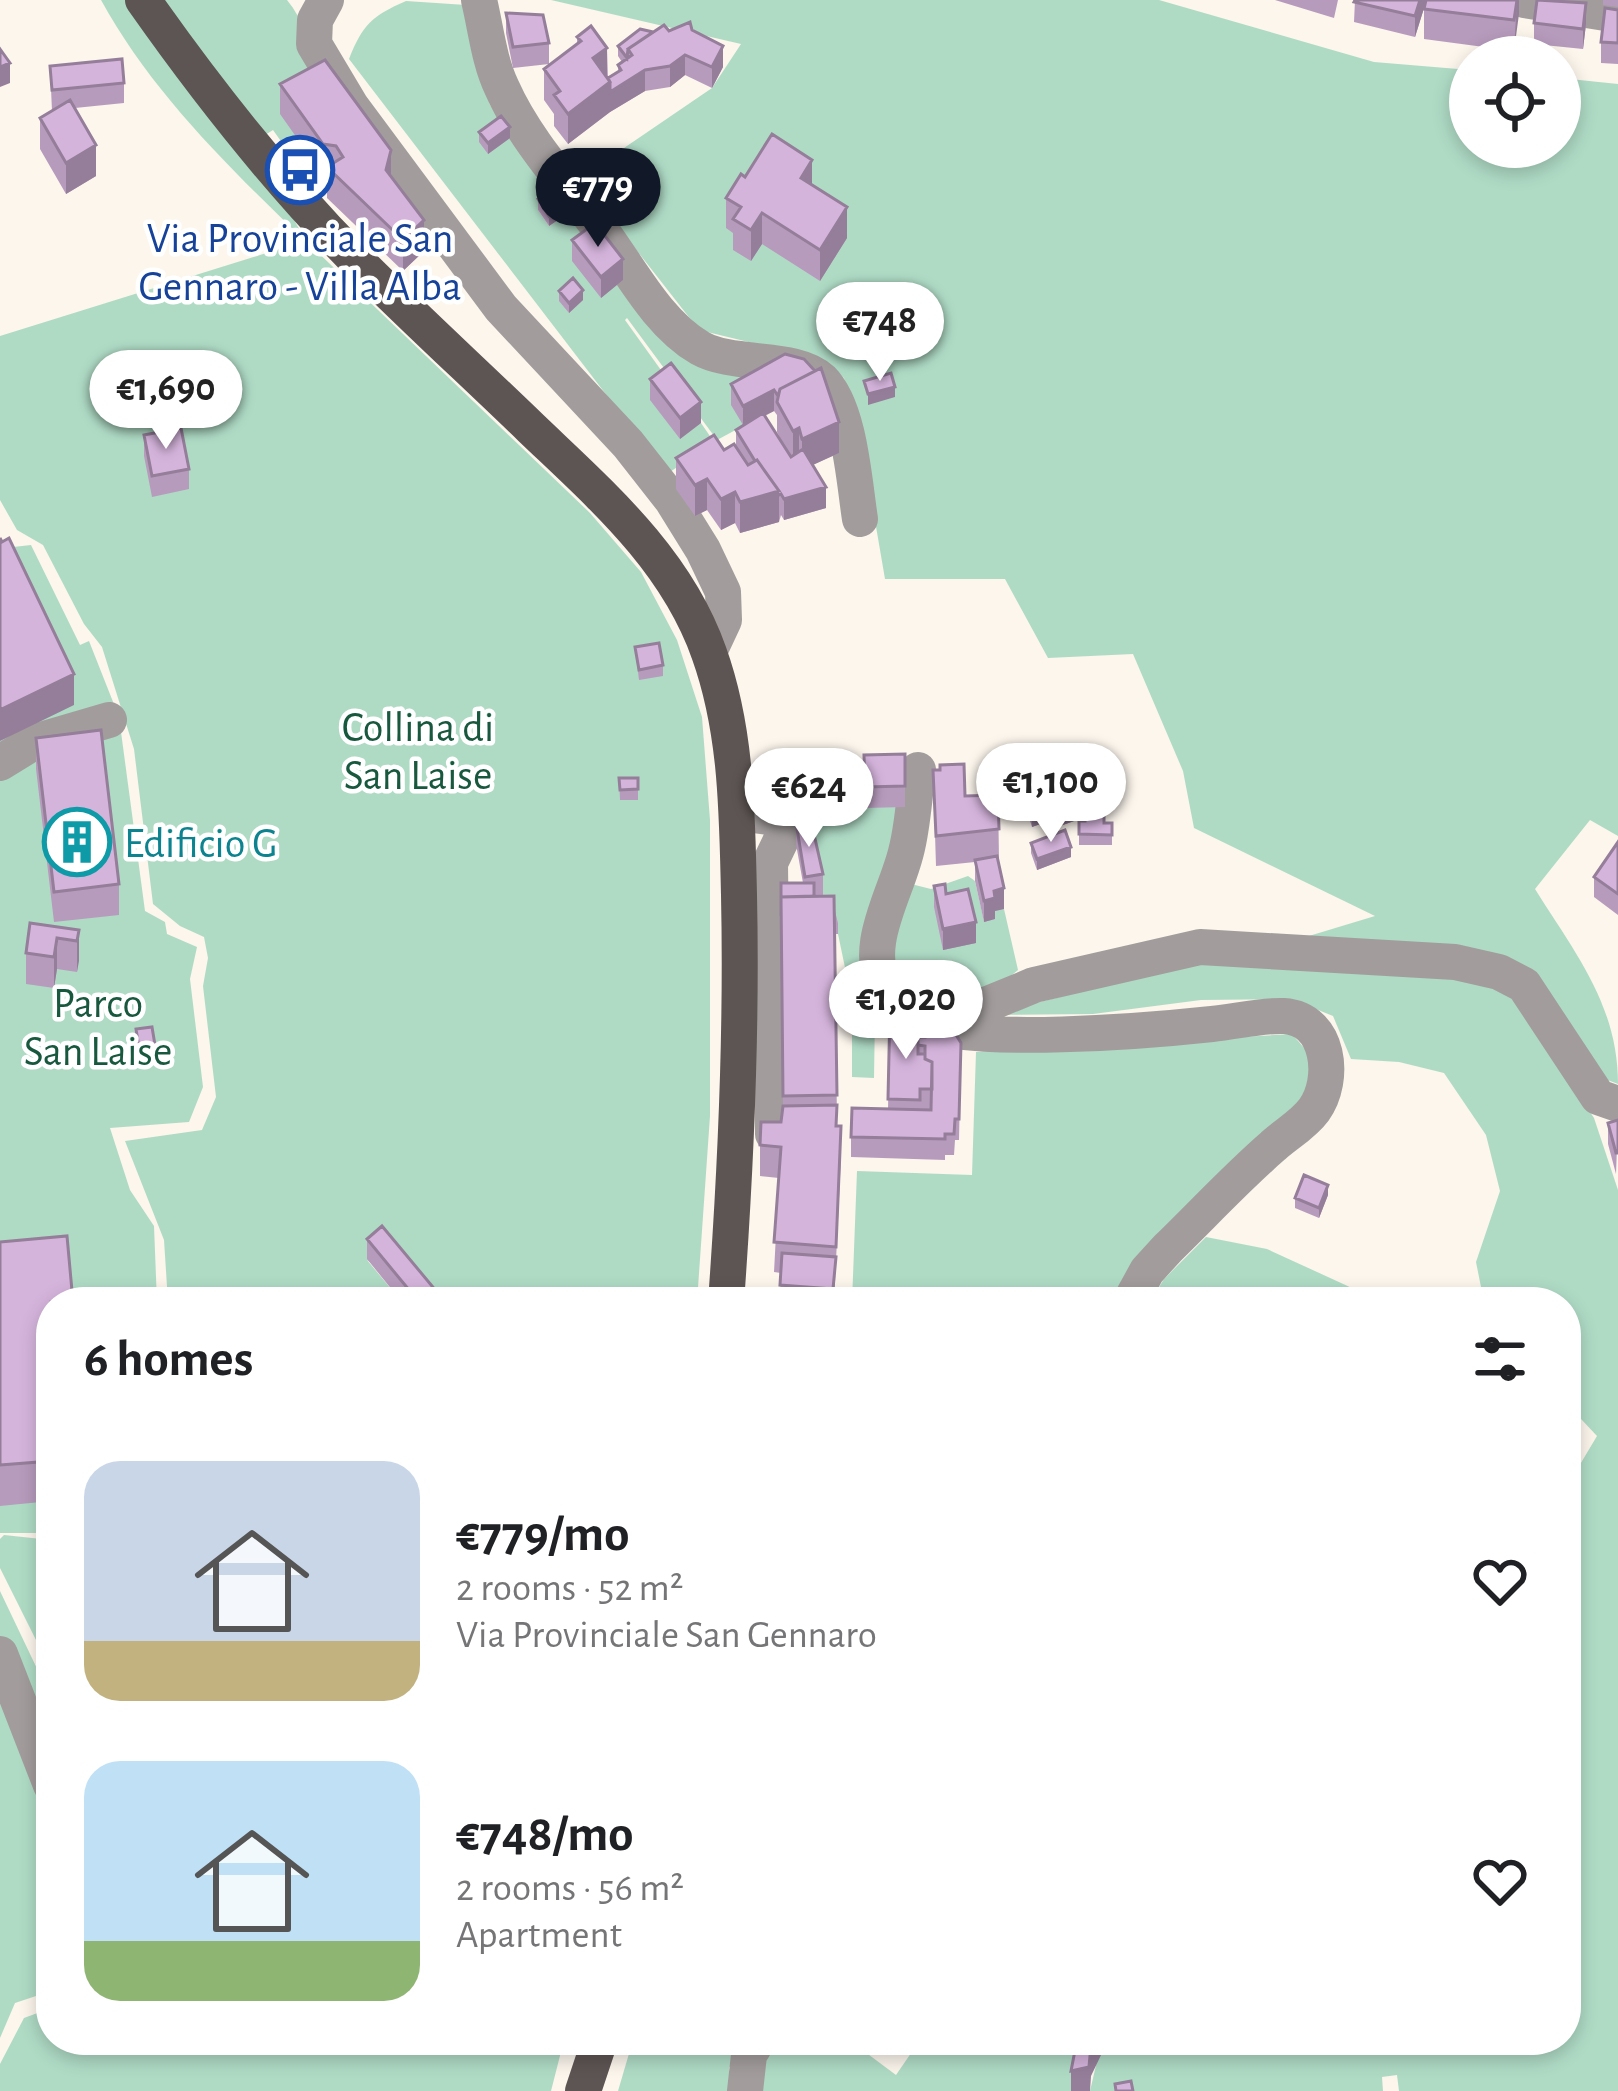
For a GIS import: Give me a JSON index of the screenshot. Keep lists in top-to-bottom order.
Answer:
{
  "parks": ["Collina di San Laise", "Parco San Laise"],
  "places": {
    "bus stop": ["Via Provinciale San Gennaro - Villa Alba"],
    "building": ["Edificio G"]
  },
  "page": {
    "price": [
      "€779",
      "€748",
      "€1,690",
      "€1,100",
      "€624",
      "€1,020"
    ],
    "heading": "6 homes",
    "list": [
      {
        "name": "€779/mo",
        "note": "2 rooms · 52 m² · Via Provinciale San Gennaro"
      },
      {
        "name": "€748/mo",
        "note": "2 rooms · 56 m² · Apartment"
      }
    ]
  }
}
